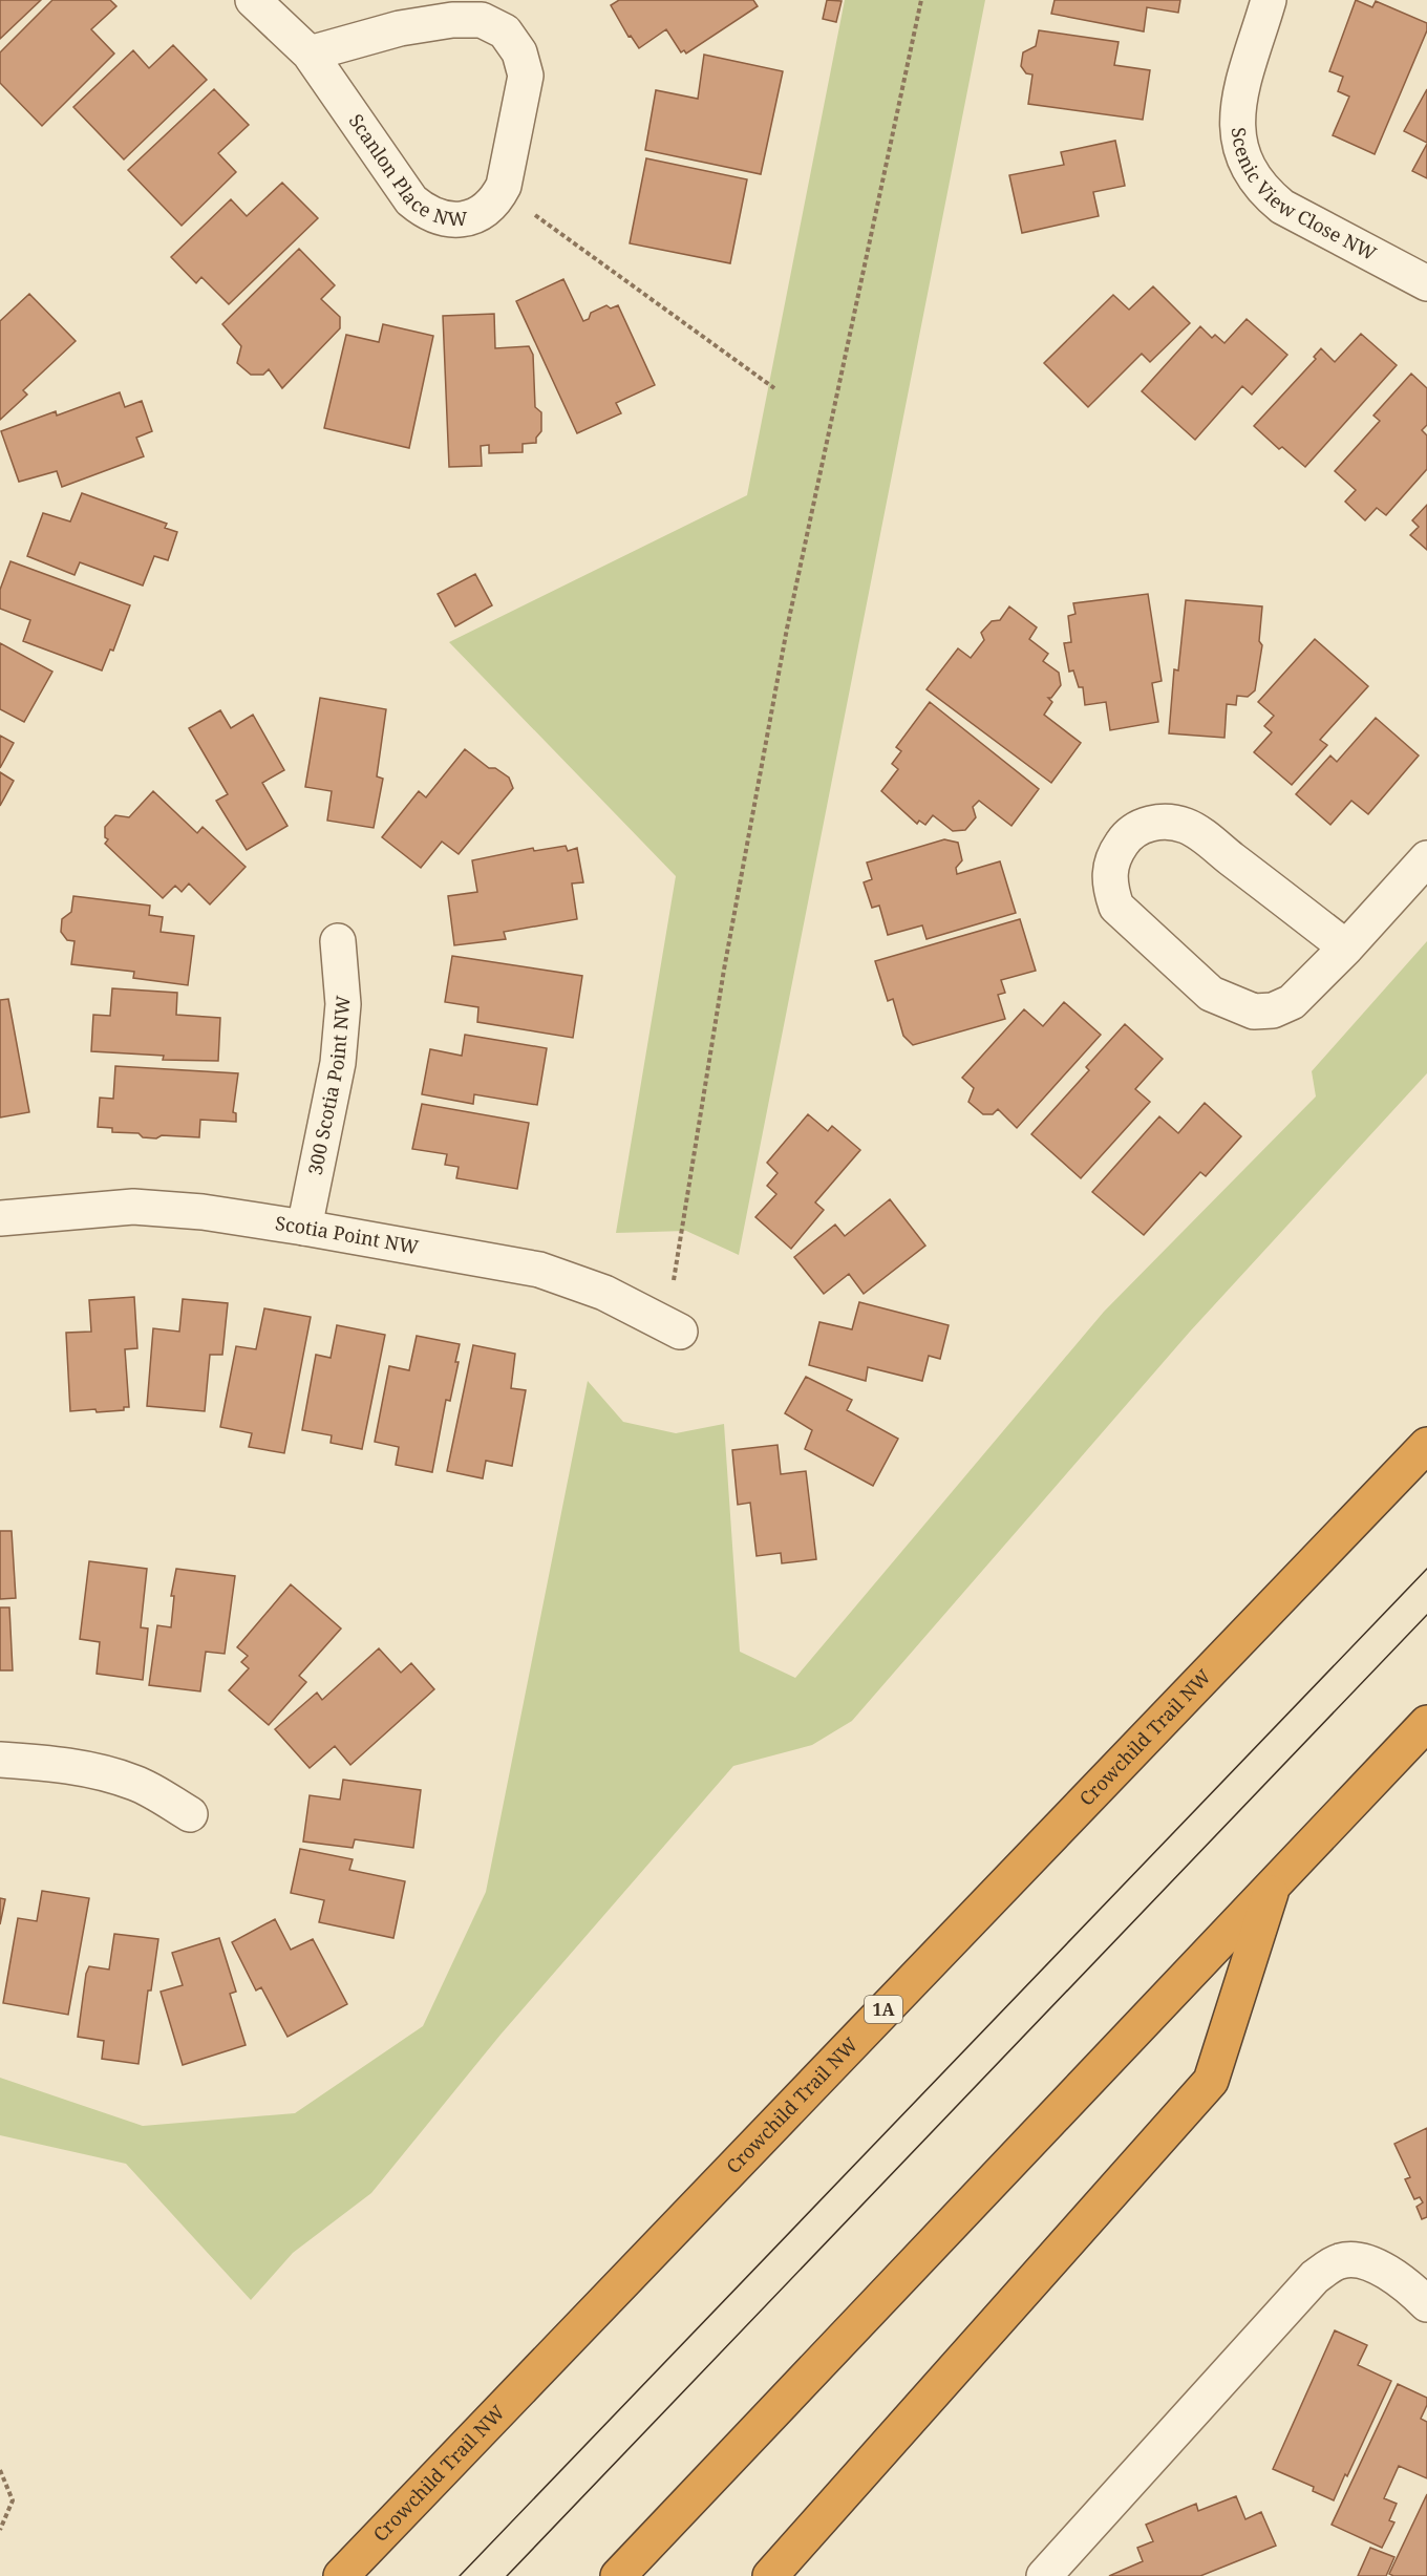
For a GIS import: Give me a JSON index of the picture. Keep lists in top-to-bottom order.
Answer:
{
  "streets": {
    "highway": ["Crowchild Trail NW", "1A"],
    "street": [
      "Scanlon Place NW",
      "Scenic View Close NW",
      "300 Scotia Point NW",
      "Scotia Point NW"
    ]
  },
  "crossings": [
    ["300 Scotia Point NW", "Scotia Point NW"]
  ]
}
